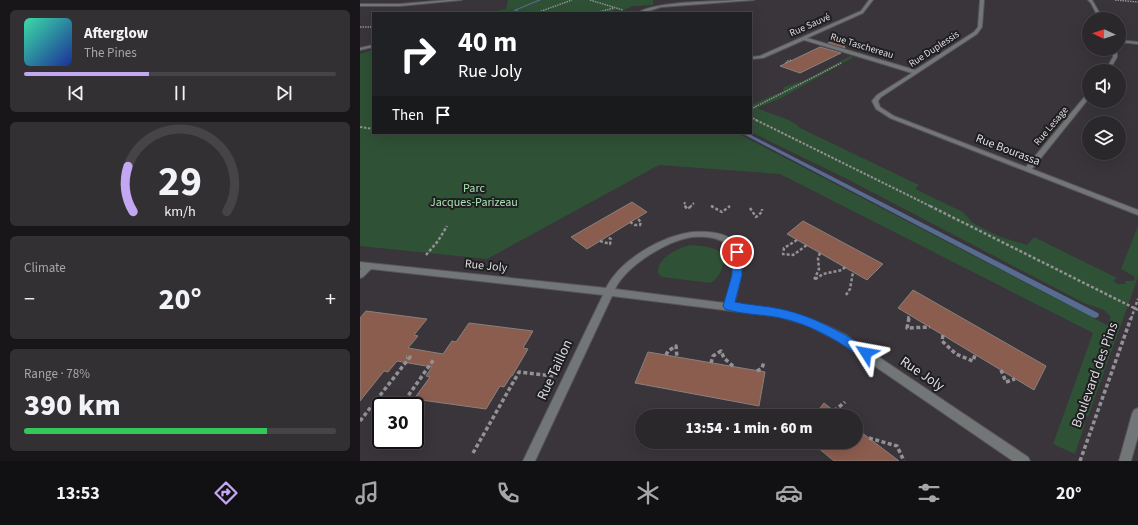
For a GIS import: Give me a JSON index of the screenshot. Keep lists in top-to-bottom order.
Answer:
{
  "streets": {
    "street": [
      "Rue Sauvé",
      "Rue Taschereau",
      "Rue Duplessis",
      "Rue Lesage",
      "Rue Bourassa",
      "Rue Joly",
      "Rue Taillon"
    ],
    "path": ["Boulevard des Pins"]
  },
  "crossings": [
    ["Rue Sauvé", "Rue Taschereau"],
    ["Rue Taschereau", "Rue Duplessis"],
    ["Rue Duplessis", "Rue Bourassa"],
    ["Rue Lesage", "Rue Bourassa"],
    ["Rue Joly", "Rue Taillon"]
  ],
  "parks": ["Parc Jacques-Parizeau"],
  "north": "left",
  "page": {
    "turn": ["40 m", "Rue Joly"],
    "song": ["Afterglow", "The Pines"],
    "then": "Then",
    "tile": [
      "Climate",
      ["Range · 78%", "390 km"]
    ],
    "heat": ["−", "20°", "+"],
    "limit": "30",
    "trip": "13:54 · 1 min · 60 m",
    "tabs": ["13:53", "20°"],
    "gauge": ["29", "km/h"]
  }
}
